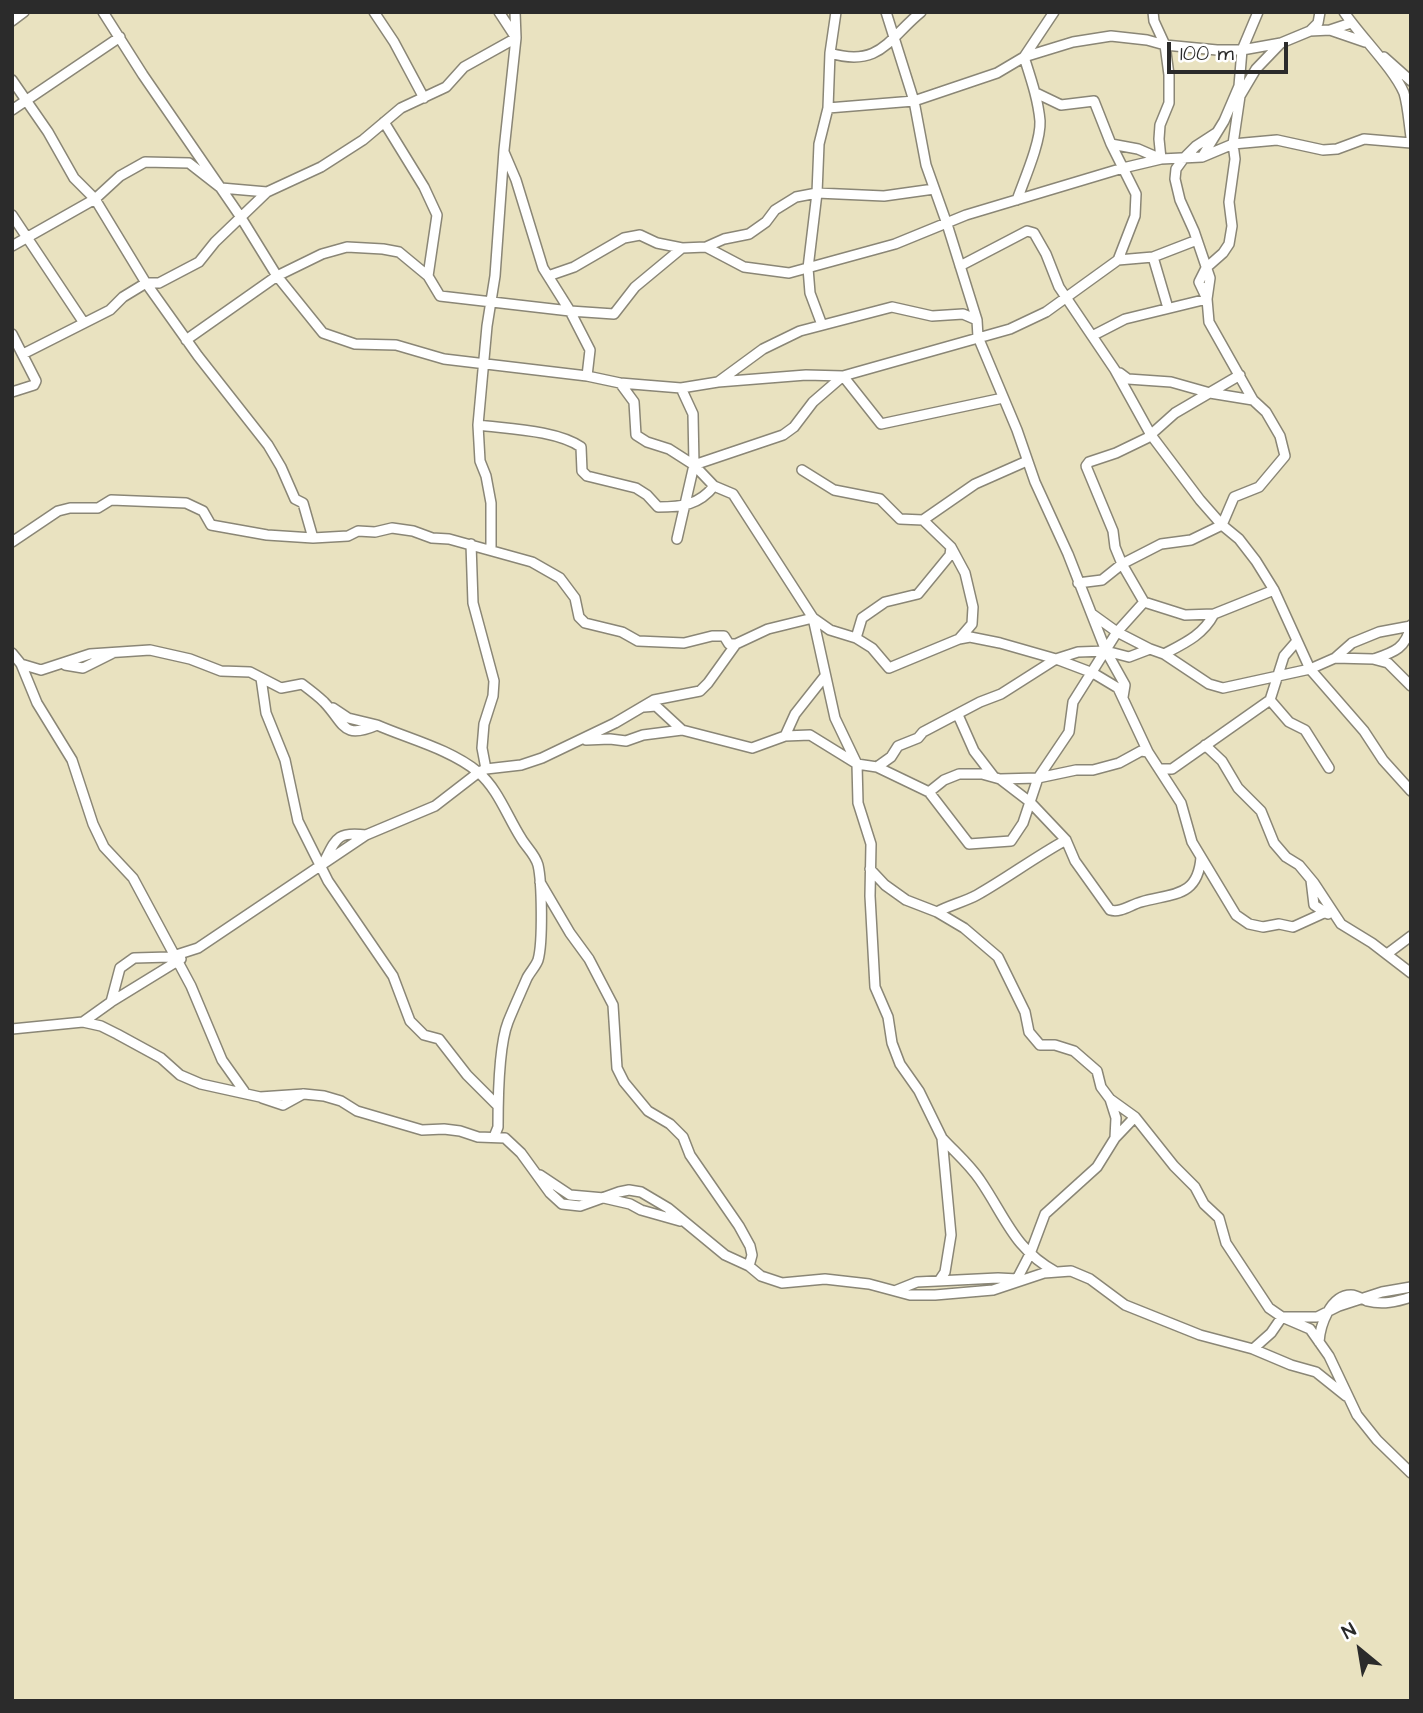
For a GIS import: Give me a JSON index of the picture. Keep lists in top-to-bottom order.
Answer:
{
  "scale_bar": "100 m",
  "north": "top left"
}
